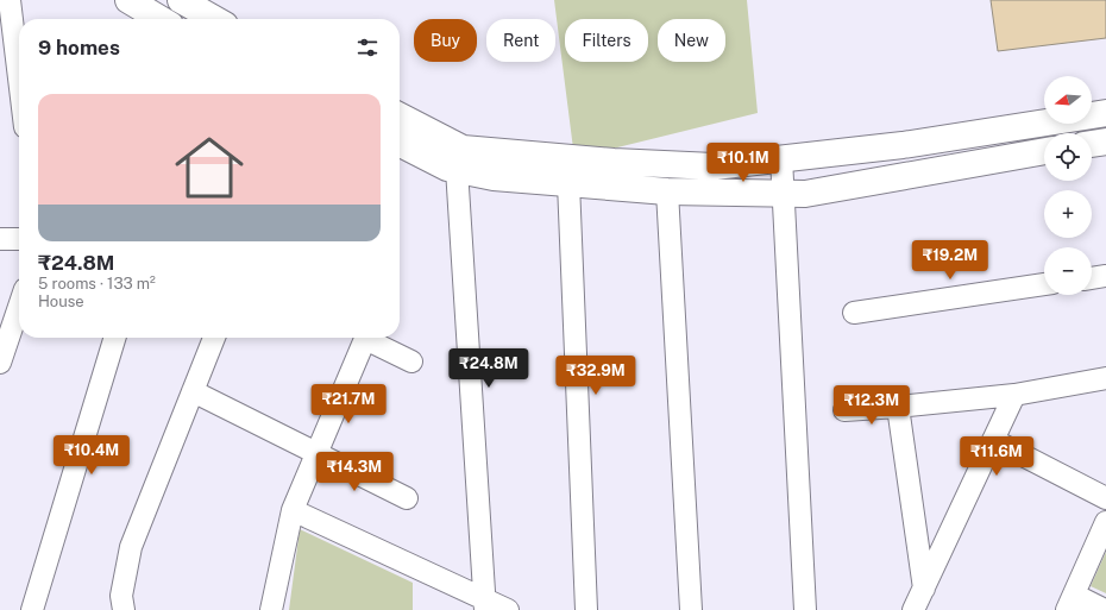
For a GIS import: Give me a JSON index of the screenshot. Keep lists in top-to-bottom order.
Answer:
{
  "north": "left",
  "page": {
    "chip": [
      "Buy",
      "Rent",
      "Filters",
      "New"
    ],
    "heading": "9 homes",
    "map_buttons": ["+", "−"],
    "list": [
      {
        "name": "₹24.8M",
        "note": "5 rooms · 133 m² · House"
      }
    ],
    "price": [
      "₹10.1M",
      "₹19.2M",
      "₹24.8M",
      "₹32.9M",
      "₹21.7M",
      "₹12.3M",
      "₹10.4M",
      "₹11.6M",
      "₹14.3M"
    ]
  }
}
